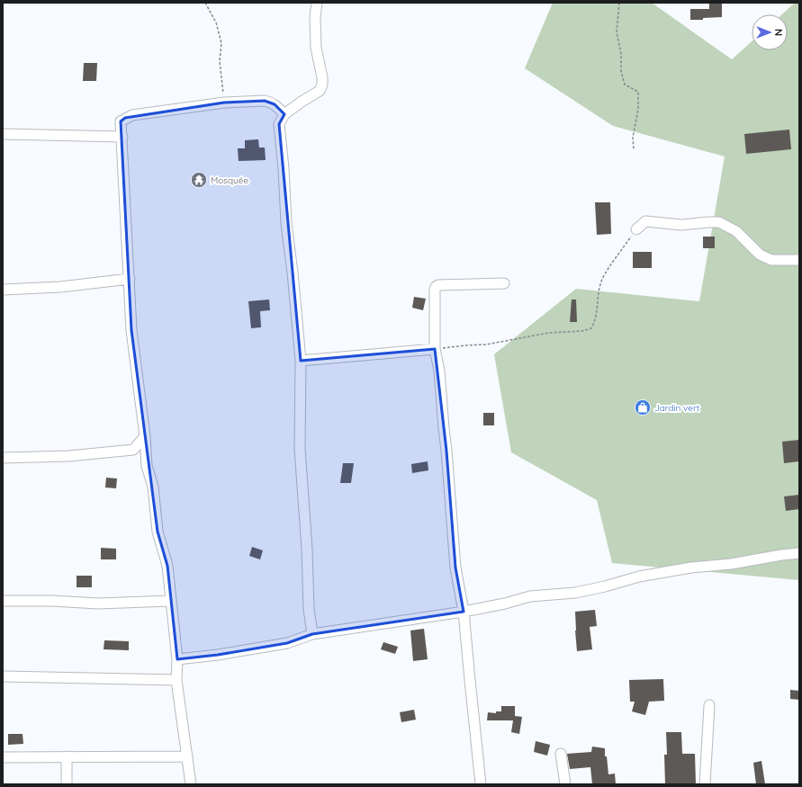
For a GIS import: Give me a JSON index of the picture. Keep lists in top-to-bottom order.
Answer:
{
  "places": {
    "temple": ["Mosquée"],
    "shop": ["Jardin vert"]
  },
  "north": "right"
}
